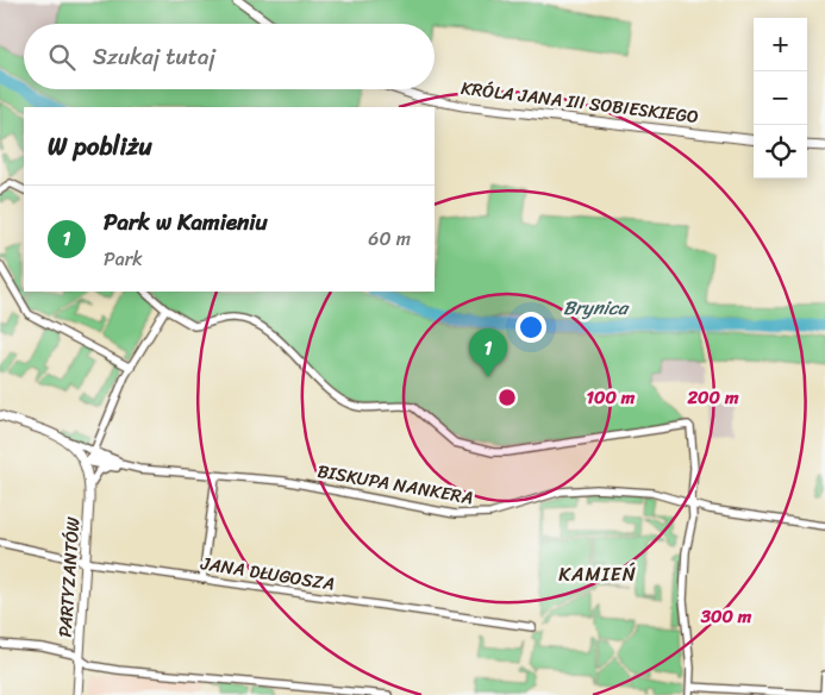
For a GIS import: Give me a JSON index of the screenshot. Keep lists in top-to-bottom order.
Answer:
{
  "streets": {
    "street": [
      "KRÓLA JANA III SOBIESKIEGO",
      "BISKUPA NANKERA",
      "JANA DŁUGOSZA",
      "PARTYZANTÓW"
    ]
  },
  "crossings": [
    ["BISKUPA NANKERA", "PARTYZANTÓW"],
    ["JANA DŁUGOSZA", "PARTYZANTÓW"]
  ],
  "districts": ["KAMIEŃ"],
  "water": ["Brynica"],
  "page": {
    "map_buttons": ["+", "−"],
    "search": "Szukaj tutaj",
    "heading": "W pobliżu",
    "list": [
      {
        "mark": "1",
        "name": "Park w Kamieniu",
        "note": "Park",
        "value": "60 m"
      }
    ],
    "pins": "1"
  },
  "rings": ["100 m", "200 m", "300 m"]
}
